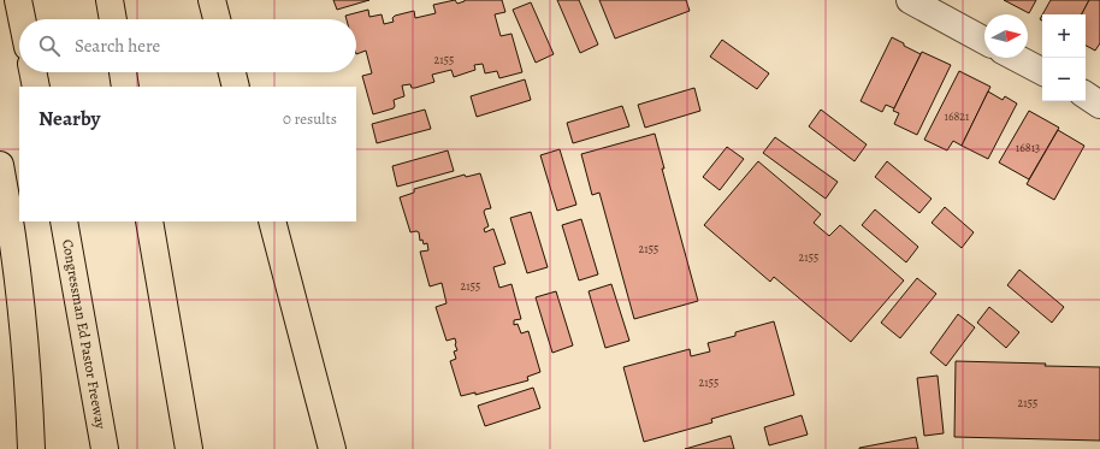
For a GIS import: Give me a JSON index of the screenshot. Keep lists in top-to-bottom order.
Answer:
{
  "streets": {
    "highway": ["Congressman Ed Pastor Freeway"]
  },
  "house_numbers": [
    "2155",
    "16821",
    "16813",
    "2155",
    "2155",
    "2155",
    "2155",
    "2155"
  ],
  "north": "right",
  "page": {
    "map_buttons": ["+", "−"],
    "search": "Search here",
    "heading": ["Nearby", "0 results"]
  }
}
